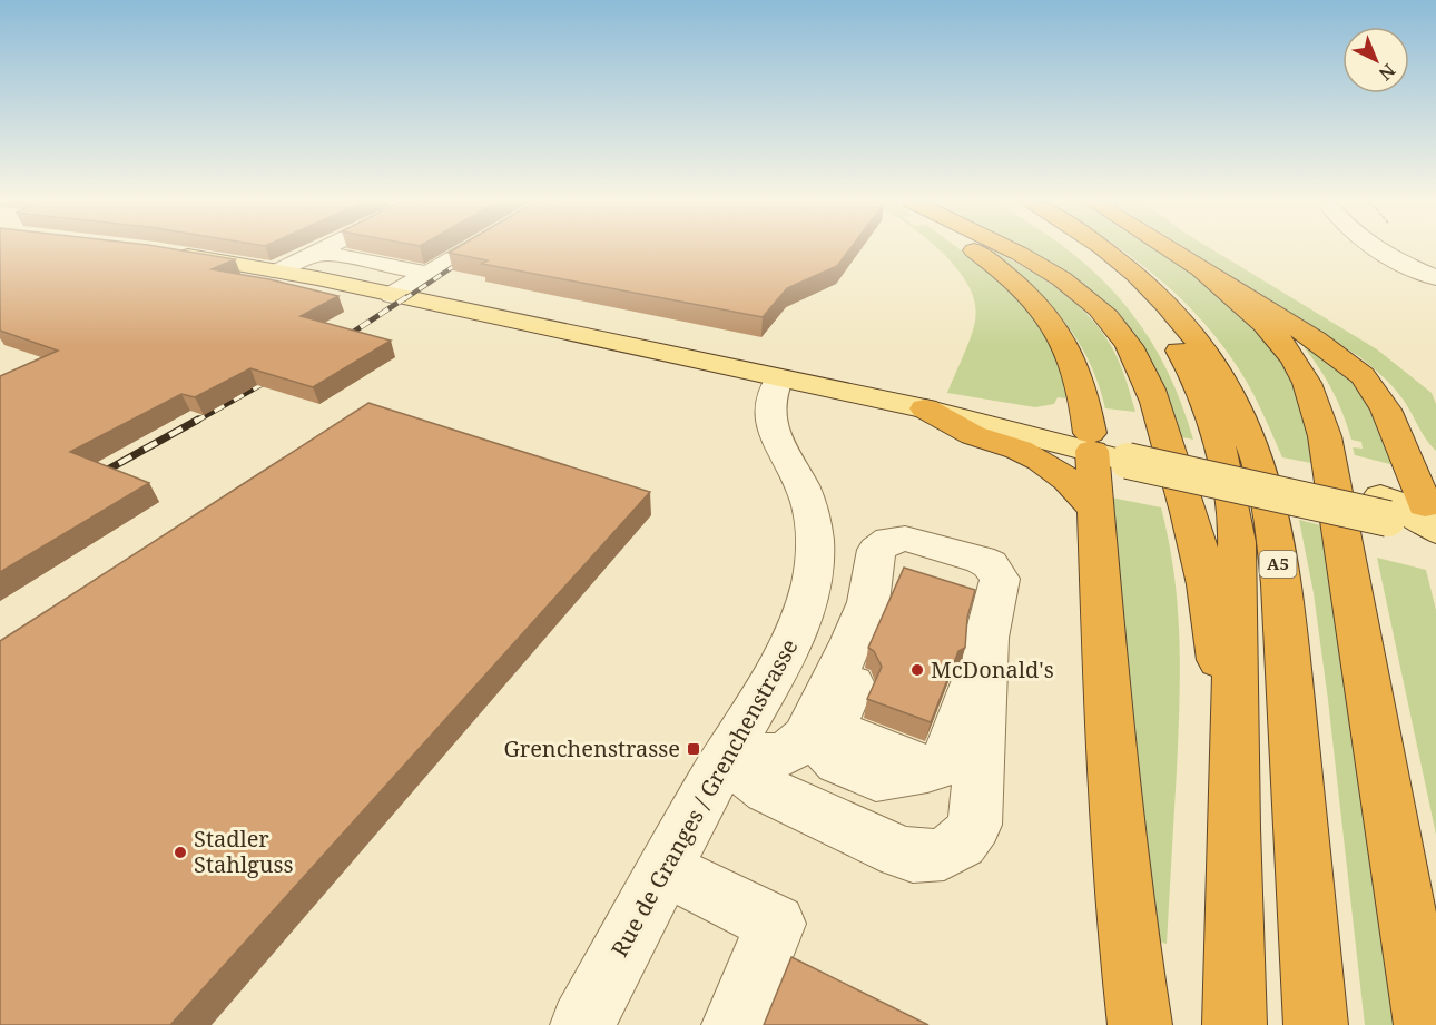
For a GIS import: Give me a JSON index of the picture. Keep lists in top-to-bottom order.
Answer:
{
  "streets": {
    "highway": ["A5"],
    "street": ["Rue de Granges / Grenchenstrasse"]
  },
  "places": {
    "other": ["McDonald's", "Stadler Stahlguss"],
    "transit": ["Grenchenstrasse"]
  },
  "north": "bottom right"
}
